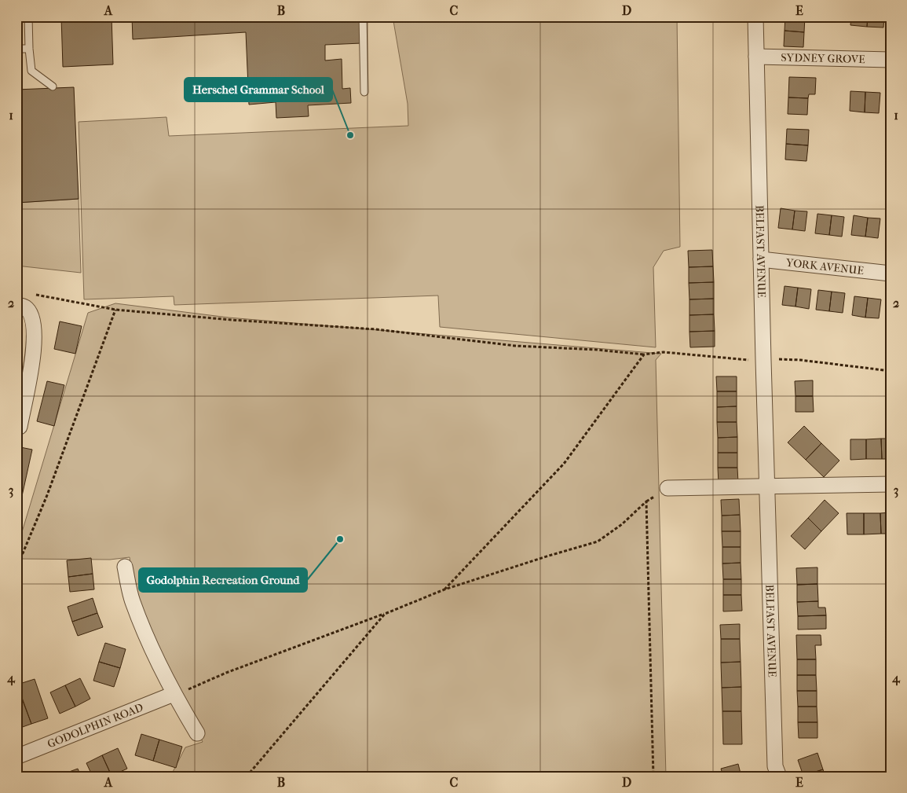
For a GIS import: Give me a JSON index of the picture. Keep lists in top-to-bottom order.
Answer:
{
  "streets": {
    "street": [
      "SYDNEY GROVE",
      "BELFAST AVENUE",
      "YORK AVENUE",
      "GODOLPHIN ROAD"
    ]
  },
  "crossings": [
    ["SYDNEY GROVE", "BELFAST AVENUE"],
    ["BELFAST AVENUE", "YORK AVENUE"]
  ],
  "places": ["Herschel Grammar School", "Godolphin Recreation Ground"],
  "grid": {
    "columns": [
      "A",
      "B",
      "C",
      "D",
      "E"
    ],
    "rows": [
      "1",
      "2",
      "3",
      "4"
    ]
  }
}
